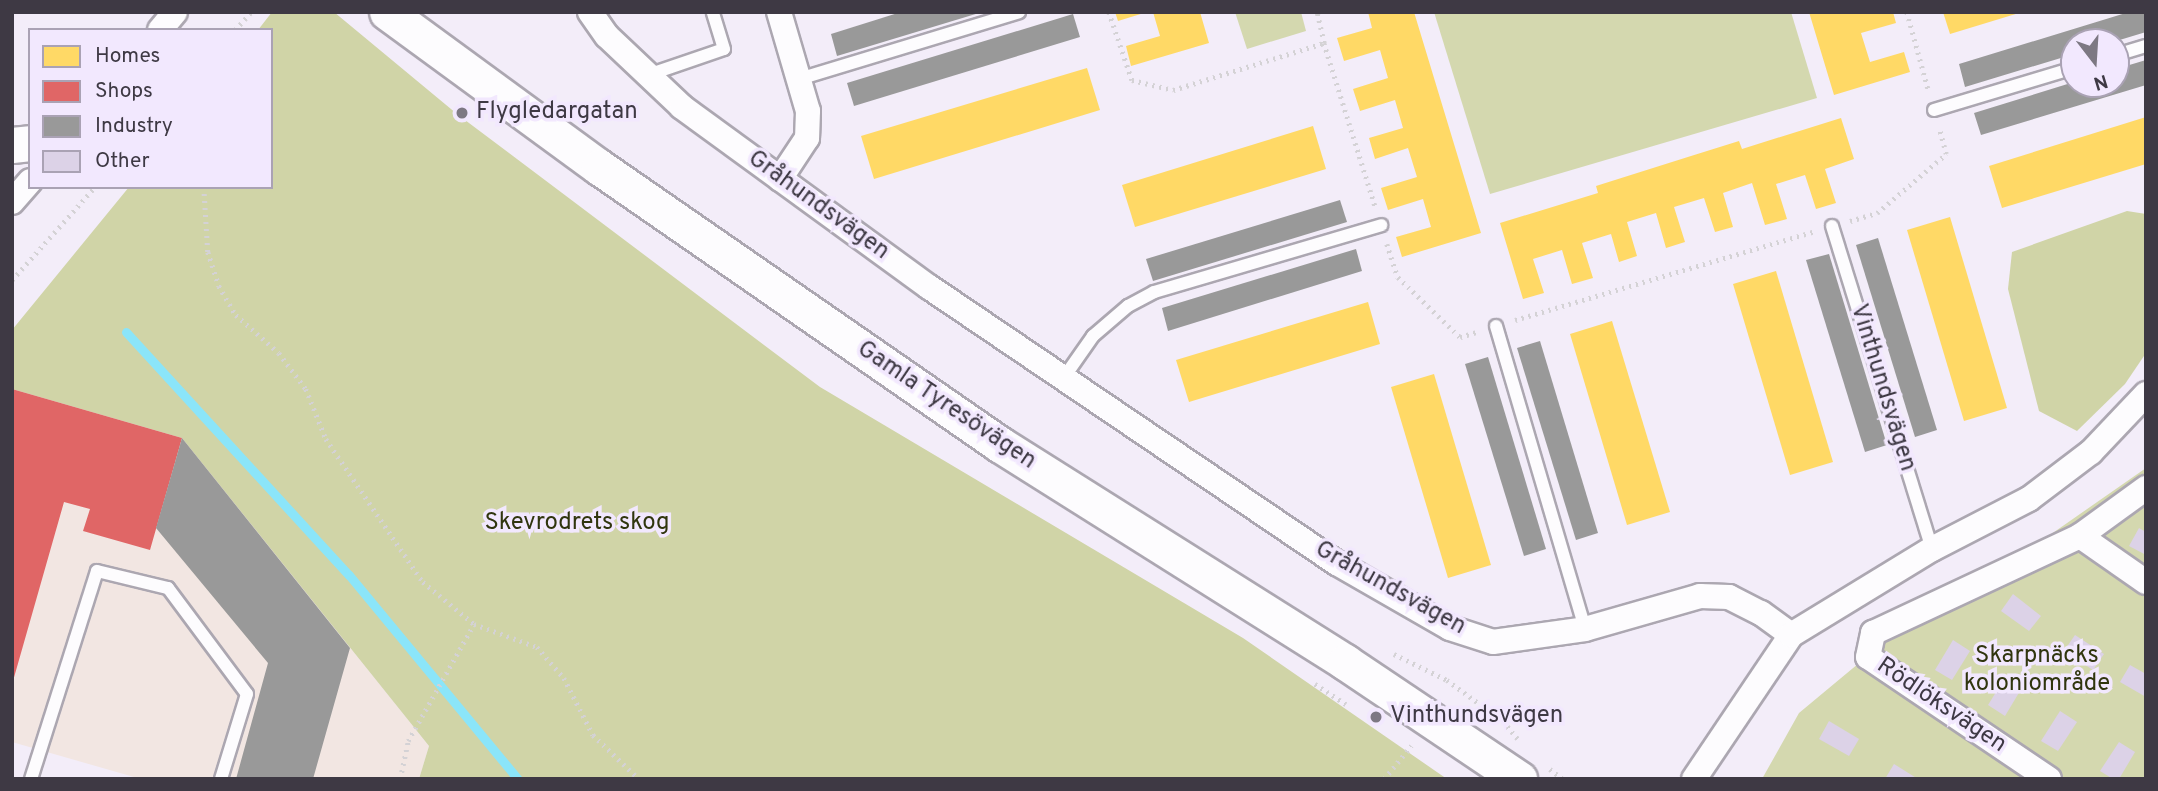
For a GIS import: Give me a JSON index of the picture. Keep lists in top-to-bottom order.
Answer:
{
  "streets": {
    "street": ["Gråhundsvägen", "Gamla Tyresövägen", "Rödlöksvägen"],
    "lane": ["Vinthundsvägen"]
  },
  "parks": ["Skevrodrets skog", "Skarpnäcks koloniområde"],
  "places": ["Flygledargatan", "Vinthundsvägen"],
  "legend": [
    "Homes",
    "Shops",
    "Industry",
    "Other"
  ],
  "north": "bottom"
}
